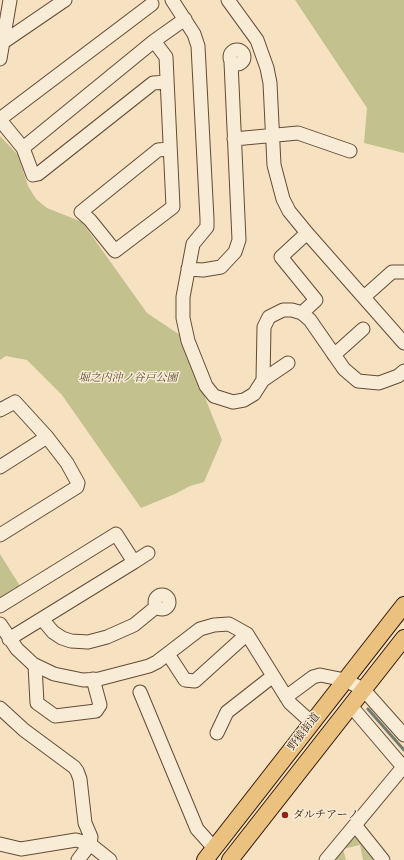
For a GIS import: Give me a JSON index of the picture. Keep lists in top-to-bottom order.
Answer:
{
  "streets": {
    "main road": ["野猿街道"]
  },
  "parks": ["堀之内沖ノ谷戸公園"],
  "places": ["ダルチアーノ"]
}
